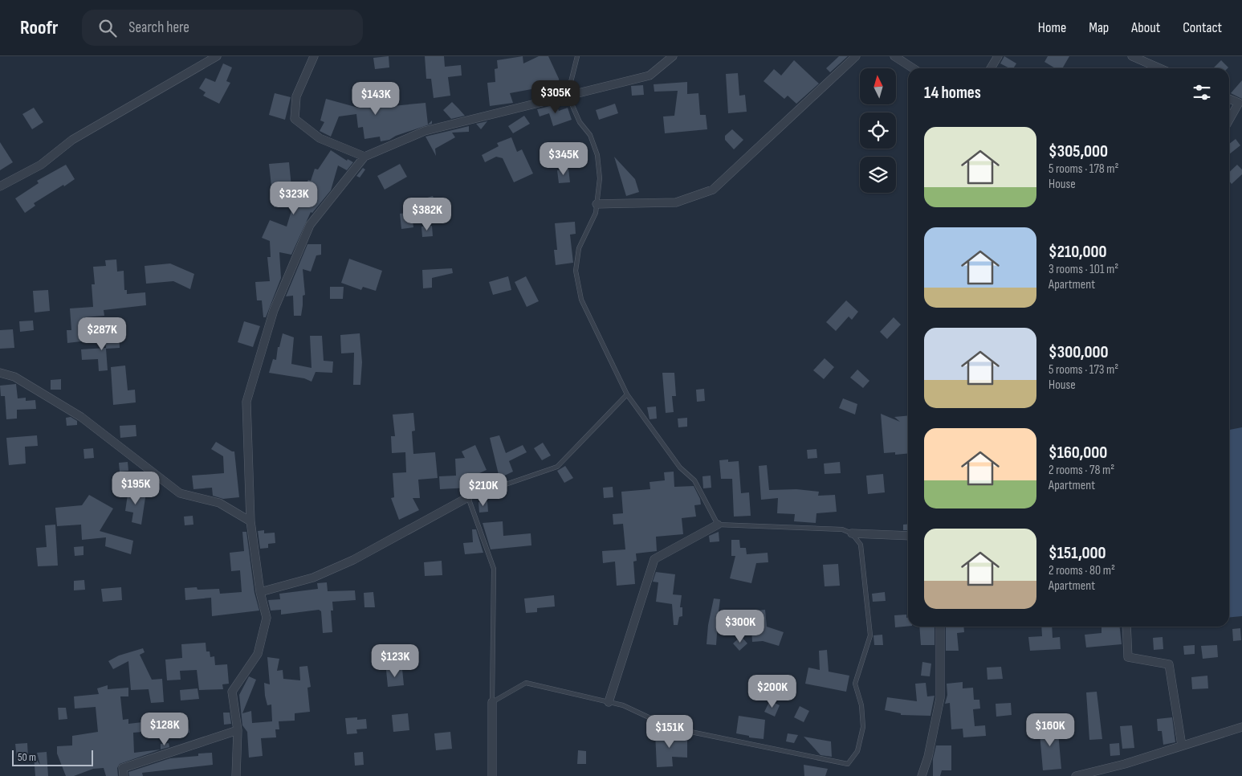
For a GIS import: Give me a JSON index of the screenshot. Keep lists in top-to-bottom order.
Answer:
{
  "scale_bar": "50 m",
  "north": "top",
  "page": {
    "header": "Roofr",
    "search": "Search here",
    "nav": [
      "Home",
      "Map",
      "About",
      "Contact"
    ],
    "heading": "14 homes",
    "price": [
      "$305K",
      "$143K",
      "$345K",
      "$323K",
      "$382K",
      "$287K",
      "$195K",
      "$210K",
      "$300K",
      "$123K",
      "$200K",
      "$128K",
      "$160K",
      "$151K"
    ],
    "list": [
      {
        "name": "$305,000",
        "note": "5 rooms · 178 m² · House"
      },
      {
        "name": "$210,000",
        "note": "3 rooms · 101 m² · Apartment"
      },
      {
        "name": "$300,000",
        "note": "5 rooms · 173 m² · House"
      },
      {
        "name": "$160,000",
        "note": "2 rooms · 78 m² · Apartment"
      },
      {
        "name": "$151,000",
        "note": "2 rooms · 80 m² · Apartment"
      }
    ],
    "scale": "50 m"
  }
}
